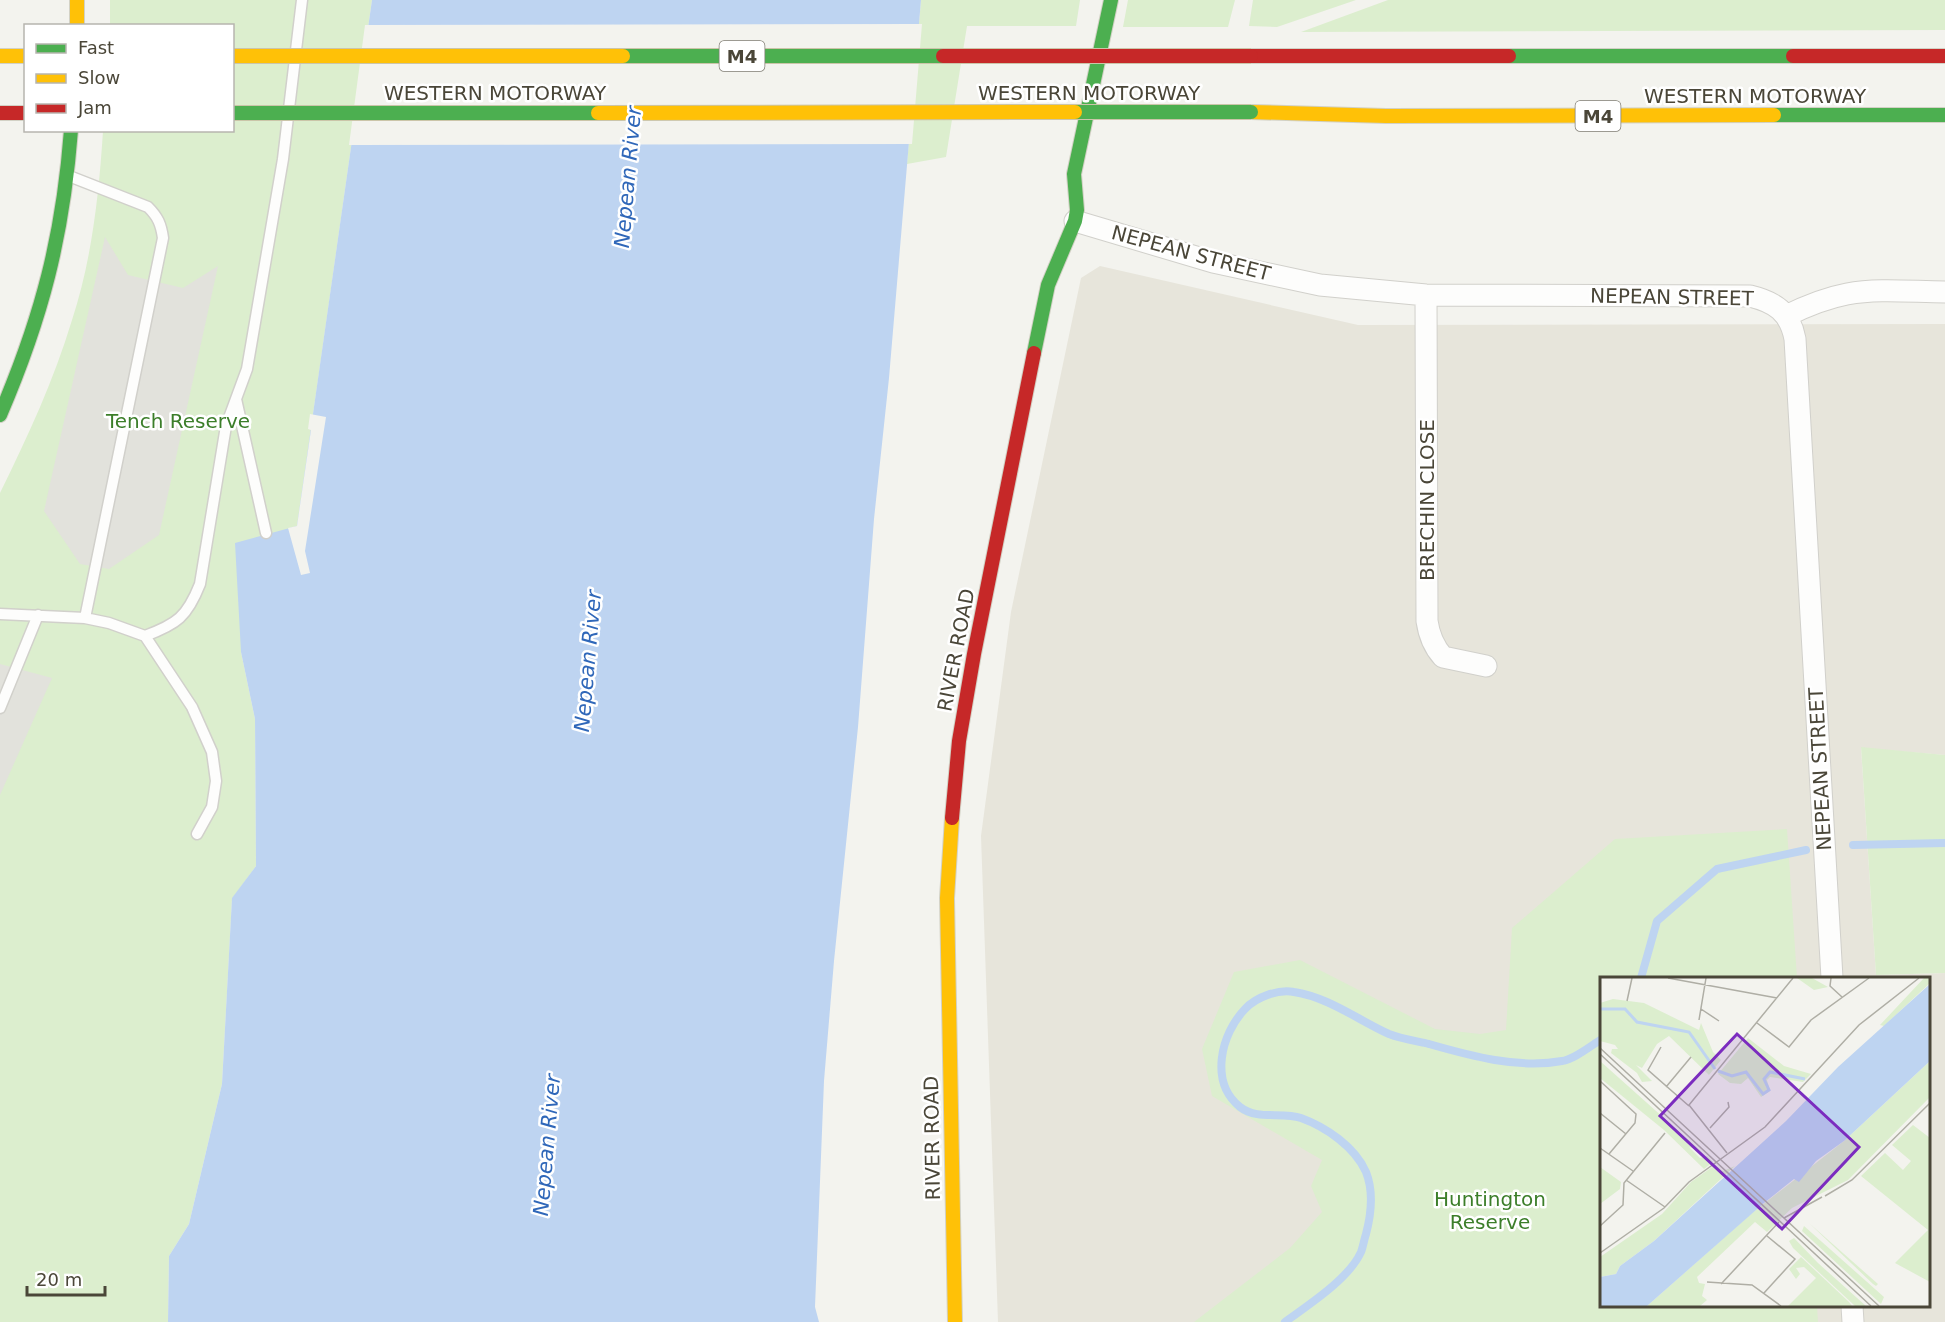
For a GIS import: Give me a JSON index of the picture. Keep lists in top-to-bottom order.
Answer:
{
  "streets": {
    "main road": ["M4", "WESTERN MOTORWAY", "RIVER ROAD"],
    "street": ["NEPEAN STREET", "BRECHIN CLOSE"]
  },
  "crossings": [
    ["NEPEAN STREET", "BRECHIN CLOSE"],
    ["NEPEAN STREET", "RIVER ROAD"]
  ],
  "water": ["Nepean River"],
  "parks": ["Tench Reserve", "Huntington Reserve"],
  "legend": ["Fast", "Slow", "Jam"],
  "scale_bar": "20 m"
}
